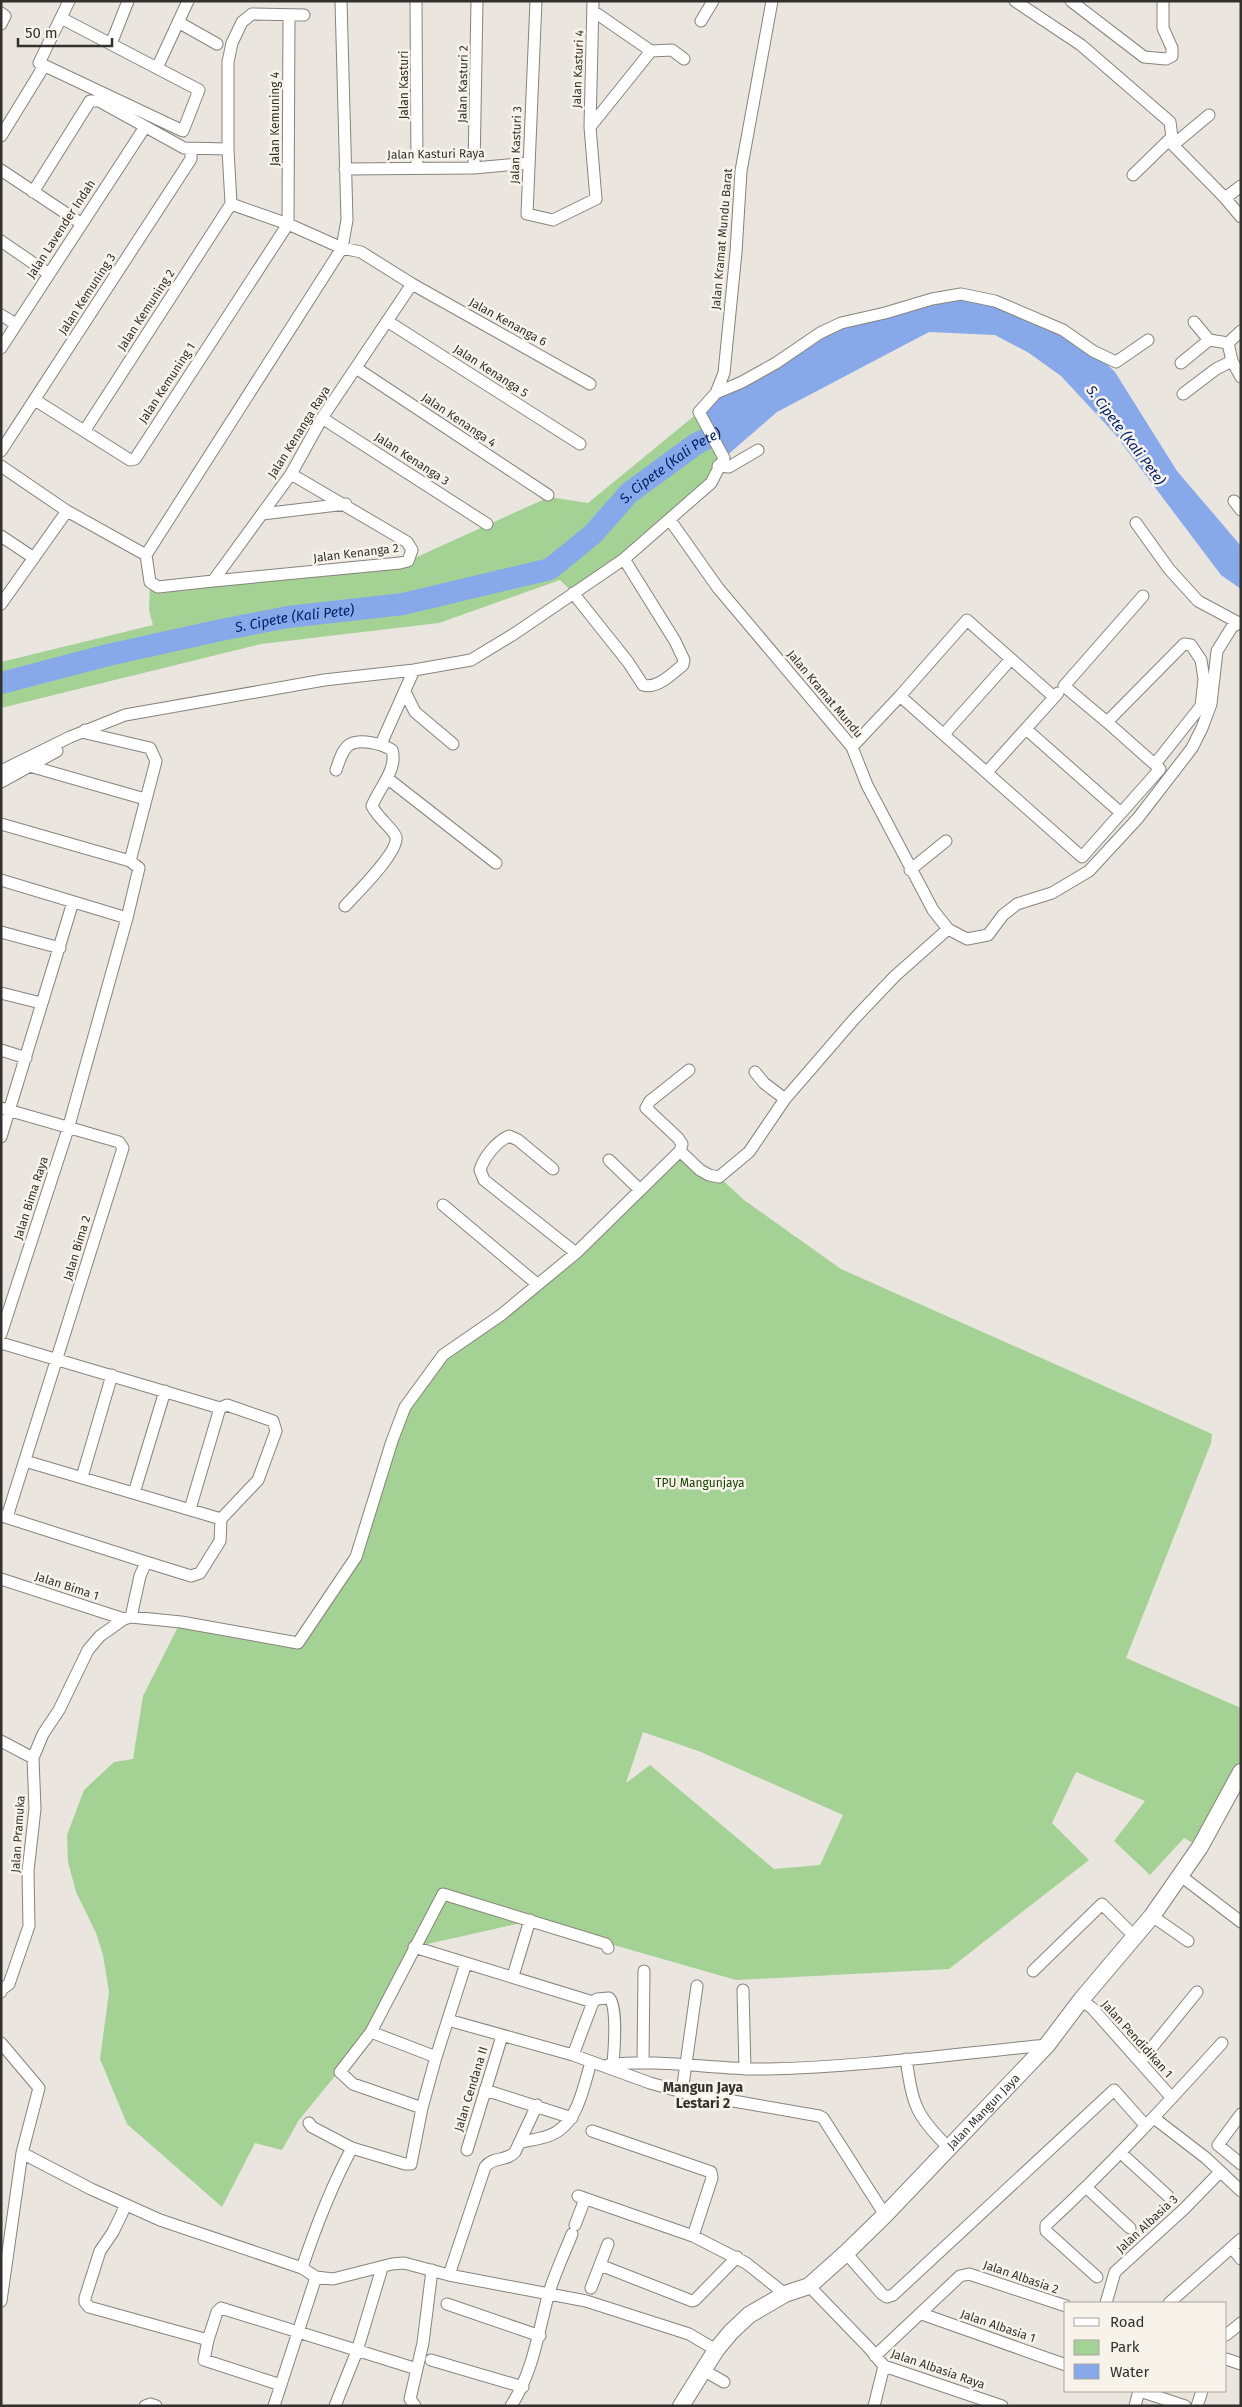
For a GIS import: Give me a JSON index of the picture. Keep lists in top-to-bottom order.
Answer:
{
  "streets": {
    "street": [
      "Jalan Kasturi 4",
      "Jalan Kasturi 2",
      "Jalan Kasturi",
      "Jalan Kemuning 4",
      "Jalan Kasturi 3",
      "Jalan Kasturi Raya",
      "Jalan Lavender Indah",
      "Jalan Kramat Mundu Barat",
      "Jalan Kemuning 3",
      "Jalan Kemuning 2",
      "Jalan Kenanga 6",
      "Jalan Kenanga 5",
      "Jalan Kemuning 1",
      "Jalan Kenanga 4",
      "Jalan Kenanga Raya",
      "Jalan Kenanga 3",
      "Jalan Kenanga 2",
      "Jalan Kramat Mundu",
      "Jalan Bima Raya",
      "Jalan Bima 2",
      "Jalan Bima 1",
      "Jalan Pramuka",
      "Jalan Pendidikan 1",
      "Jalan Cendana II",
      "Jalan Mangun Jaya",
      "Jalan Albasia 3",
      "Jalan Albasia 2",
      "Jalan Albasia 1",
      "Jalan Albasia Raya"
    ]
  },
  "crossings": [
    ["Jalan Kasturi 4", "Jalan Kasturi 3"],
    ["Jalan Kasturi 2", "Jalan Kasturi Raya"],
    ["Jalan Kasturi", "Jalan Kasturi Raya"],
    ["Jalan Kemuning 4", "Jalan Kemuning 1"],
    ["Jalan Kasturi 3", "Jalan Kasturi Raya"],
    ["Jalan Kemuning 3", "Jalan Kemuning 1"],
    ["Jalan Kemuning 2", "Jalan Kemuning 1"],
    ["Jalan Kenanga 6", "Jalan Kenanga Raya"],
    ["Jalan Kenanga 5", "Jalan Kenanga Raya"],
    ["Jalan Kenanga 4", "Jalan Kenanga Raya"],
    ["Jalan Kenanga Raya", "Jalan Kenanga 3"],
    ["Jalan Kenanga Raya", "Jalan Kenanga 2"],
    ["Jalan Bima Raya", "Jalan Bima 2"],
    ["Jalan Bima 1", "Jalan Pramuka"],
    ["Jalan Pendidikan 1", "Jalan Mangun Jaya"],
    ["Jalan Mangun Jaya", "Jalan Albasia Raya"],
    ["Jalan Albasia 2", "Jalan Albasia 1"],
    ["Jalan Albasia 2", "Jalan Albasia Raya"]
  ],
  "districts": ["Mangun Jaya Lestari 2"],
  "water": ["S. Cipete (Kali Pete)"],
  "parks": ["TPU Mangunjaya"],
  "legend": ["Road", "Park", "Water"],
  "scale_bar": "50 m"
}
